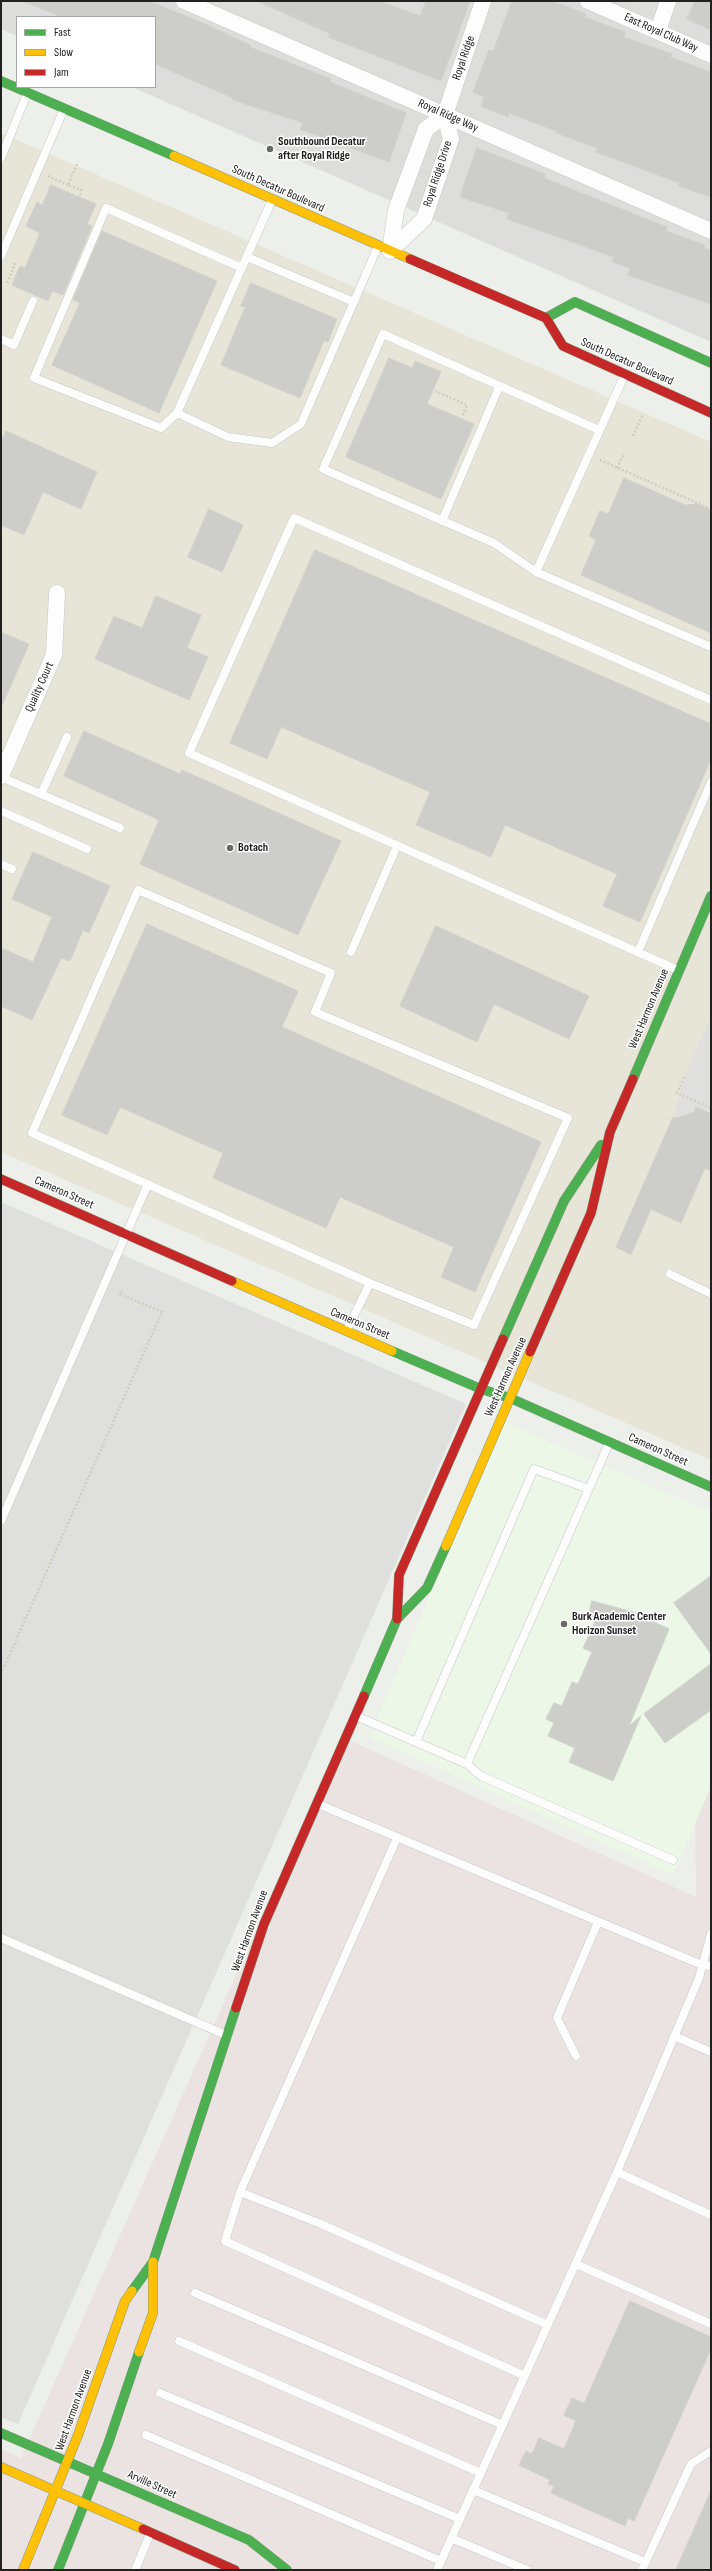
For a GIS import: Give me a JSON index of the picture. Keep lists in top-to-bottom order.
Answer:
{
  "streets": {
    "main road": [
      "South Decatur Boulevard",
      "West Harmon Avenue",
      "Cameron Street",
      "Arville Street"
    ],
    "street": [
      "East Royal Club Way",
      "Royal Ridge",
      "Royal Ridge Way",
      "Royal Ridge Drive",
      "Quality Court"
    ]
  },
  "crossings": [
    ["Royal Ridge", "Royal Ridge Way"],
    ["Royal Ridge", "Royal Ridge Drive"],
    ["Royal Ridge Way", "Royal Ridge Drive"],
    ["Royal Ridge Drive", "South Decatur Boulevard"],
    ["West Harmon Avenue", "Cameron Street"],
    ["West Harmon Avenue", "Arville Street"]
  ],
  "places": ["Southbound Decatur after Royal Ridge", "Botach", "Burk Academic Center Horizon Sunset"],
  "legend": ["Fast", "Slow", "Jam"]
}
